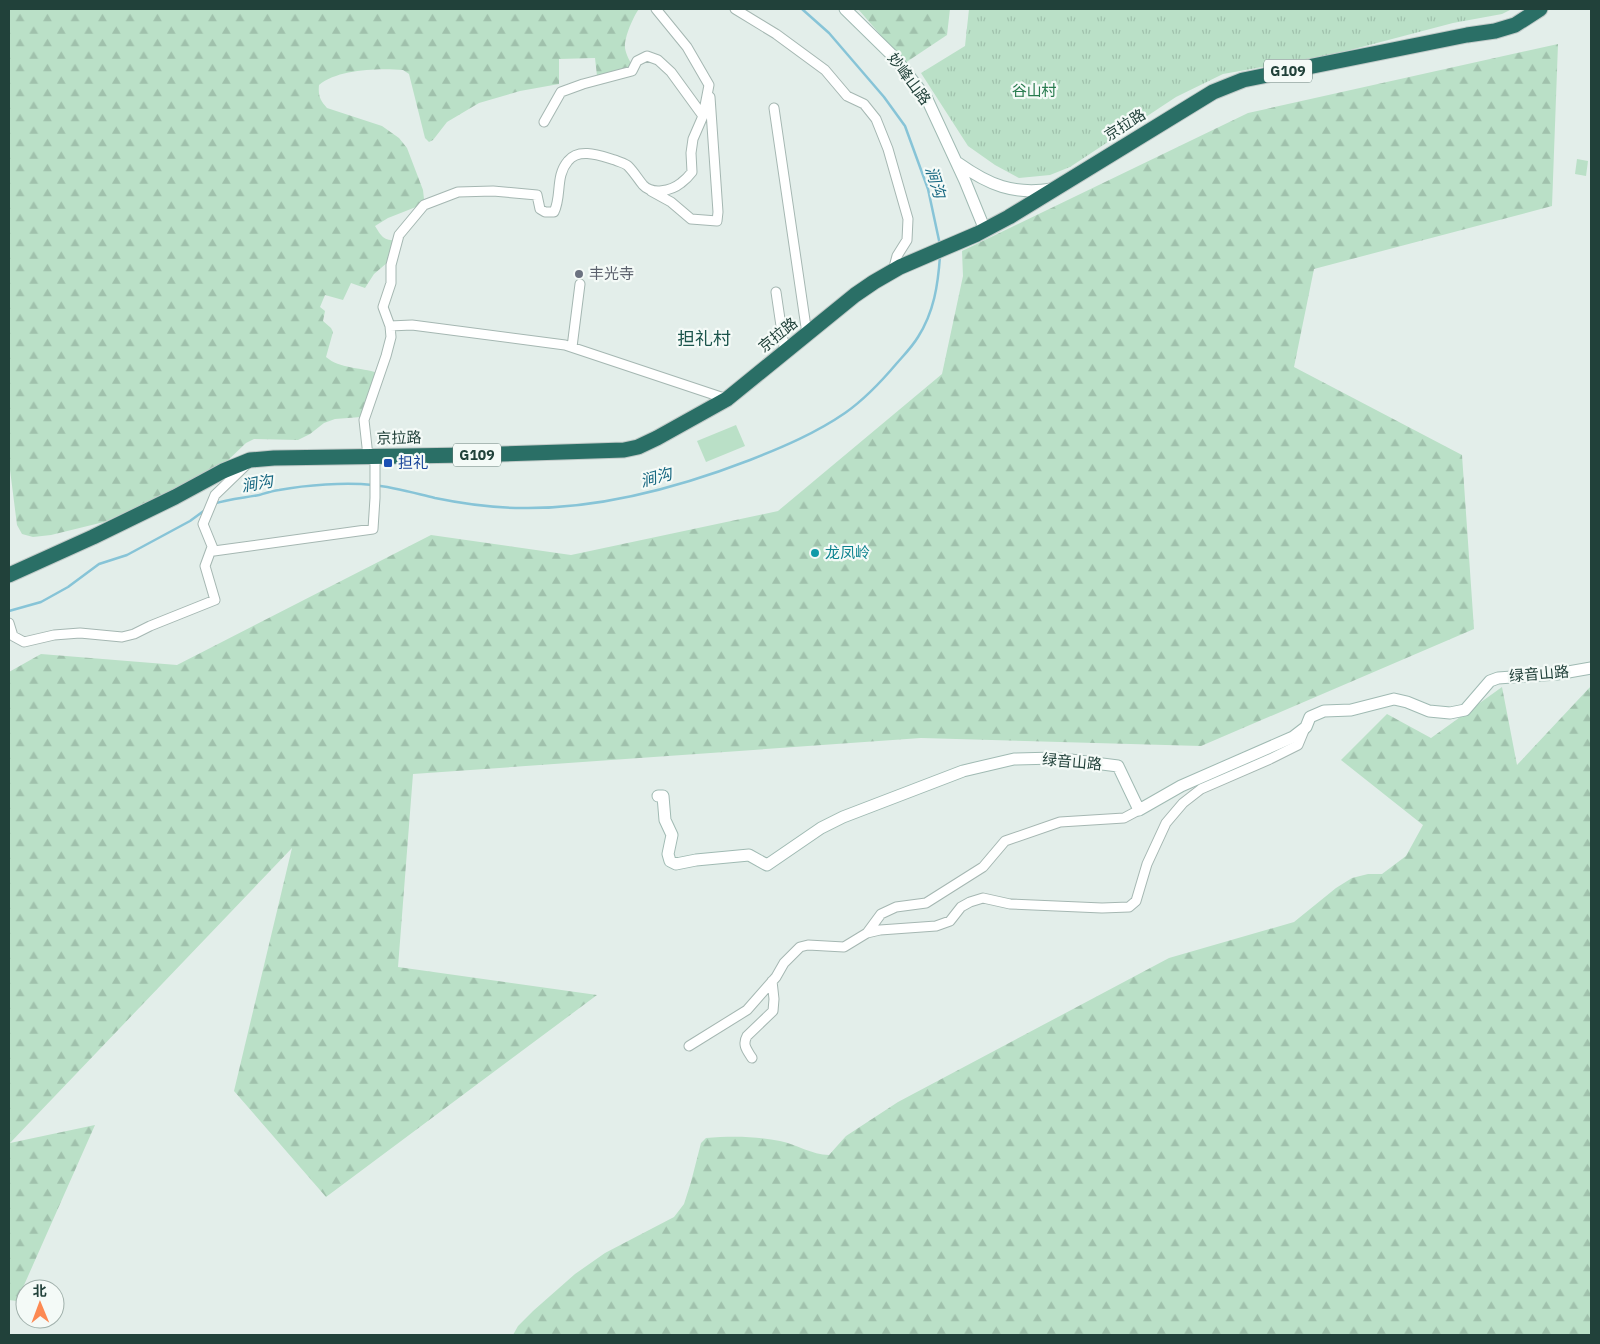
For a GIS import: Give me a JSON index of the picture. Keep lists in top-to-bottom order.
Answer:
{
  "streets": {
    "highway": ["G109", "京拉路"],
    "street": ["妙峰山路", "绿音山路"]
  },
  "crossings": [
    ["妙峰山路", "京拉路"]
  ],
  "districts": ["担礼村"],
  "water": ["涧沟"],
  "parks": ["谷山村"],
  "places": {
    "other": ["丰光寺", "龙凤岭"],
    "transit": ["担礼"]
  },
  "north": "top"
}
